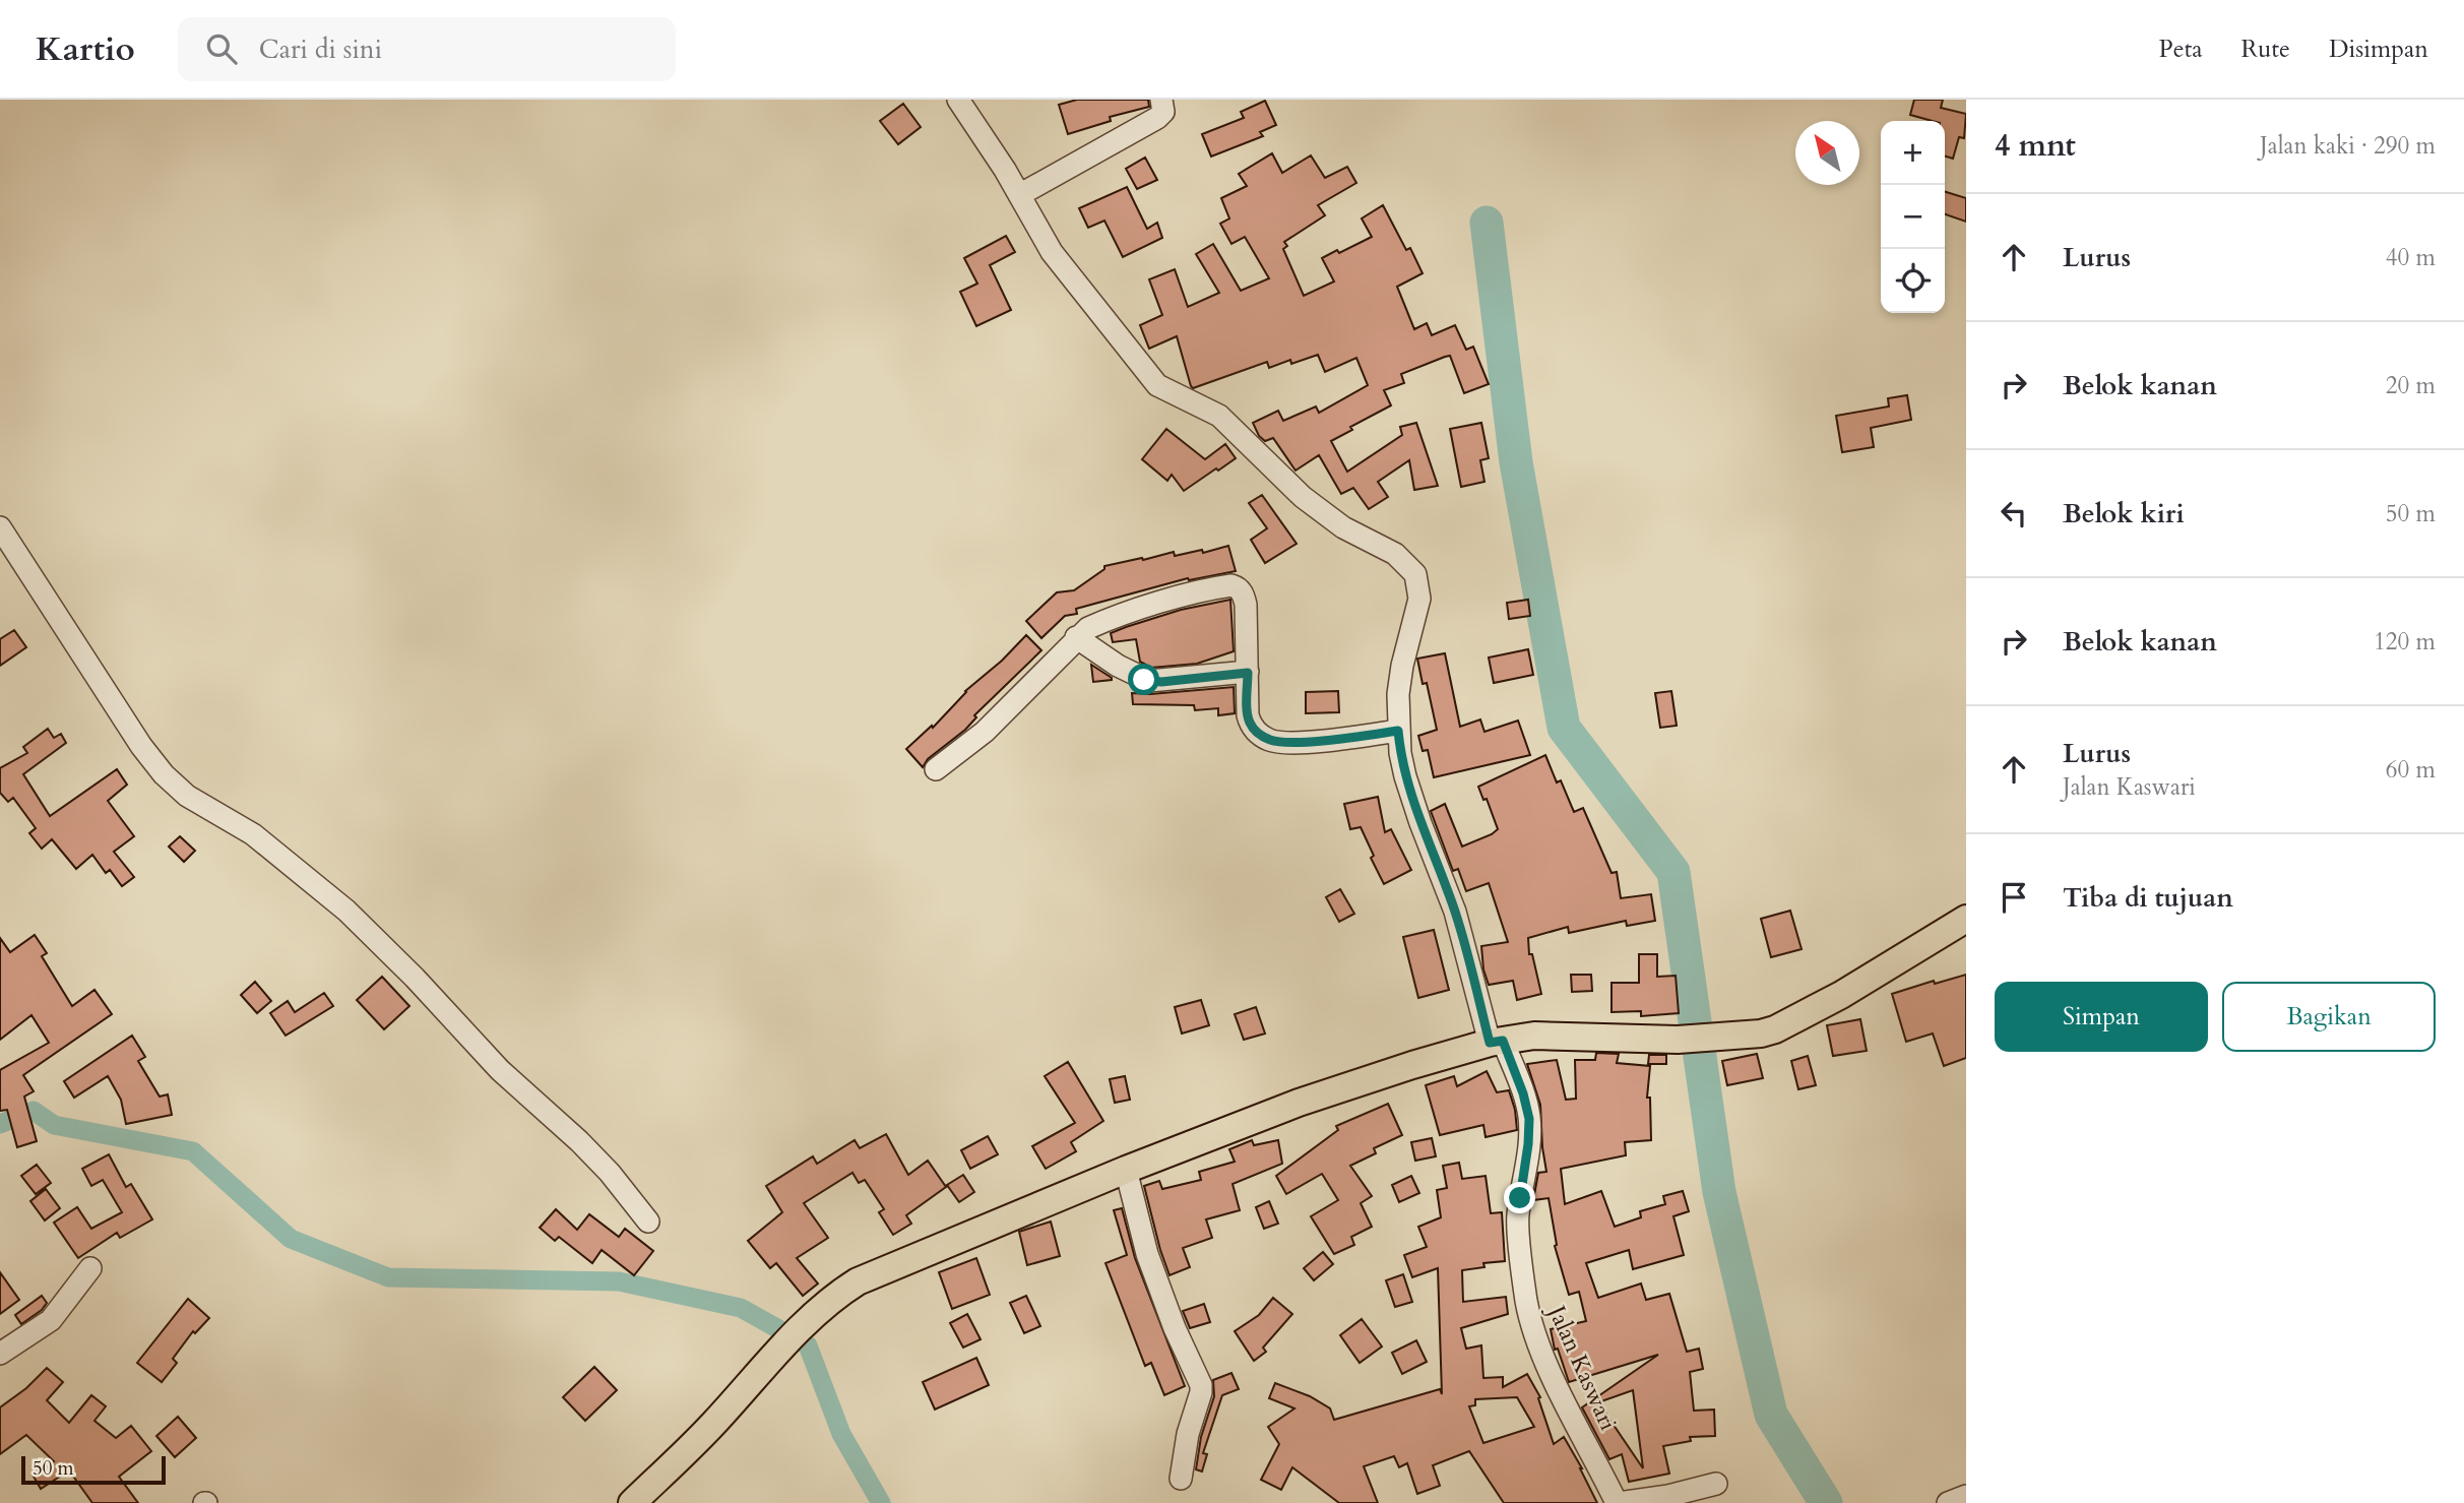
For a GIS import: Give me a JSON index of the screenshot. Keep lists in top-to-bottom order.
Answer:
{
  "streets": {
    "street": ["Jalan Kaswari"]
  },
  "scale_bar": "50 m",
  "north": "top left",
  "page": {
    "header": "Kartio",
    "search": "Cari di sini",
    "nav": ["Peta", "Rute", "Disimpan"],
    "heading": ["4 mnt", "Jalan kaki · 290 m"],
    "map_buttons": ["+", "−"],
    "list": [
      ["Lurus", "40 m"],
      ["Belok kanan", "20 m"],
      ["Belok kiri", "50 m"],
      ["Belok kanan", "120 m"],
      ["Lurus", "Jalan Kaswari", "60 m"],
      "Tiba di tujuan"
    ],
    "buttons": ["Simpan", "Bagikan"],
    "scale": "50 m"
  }
}
